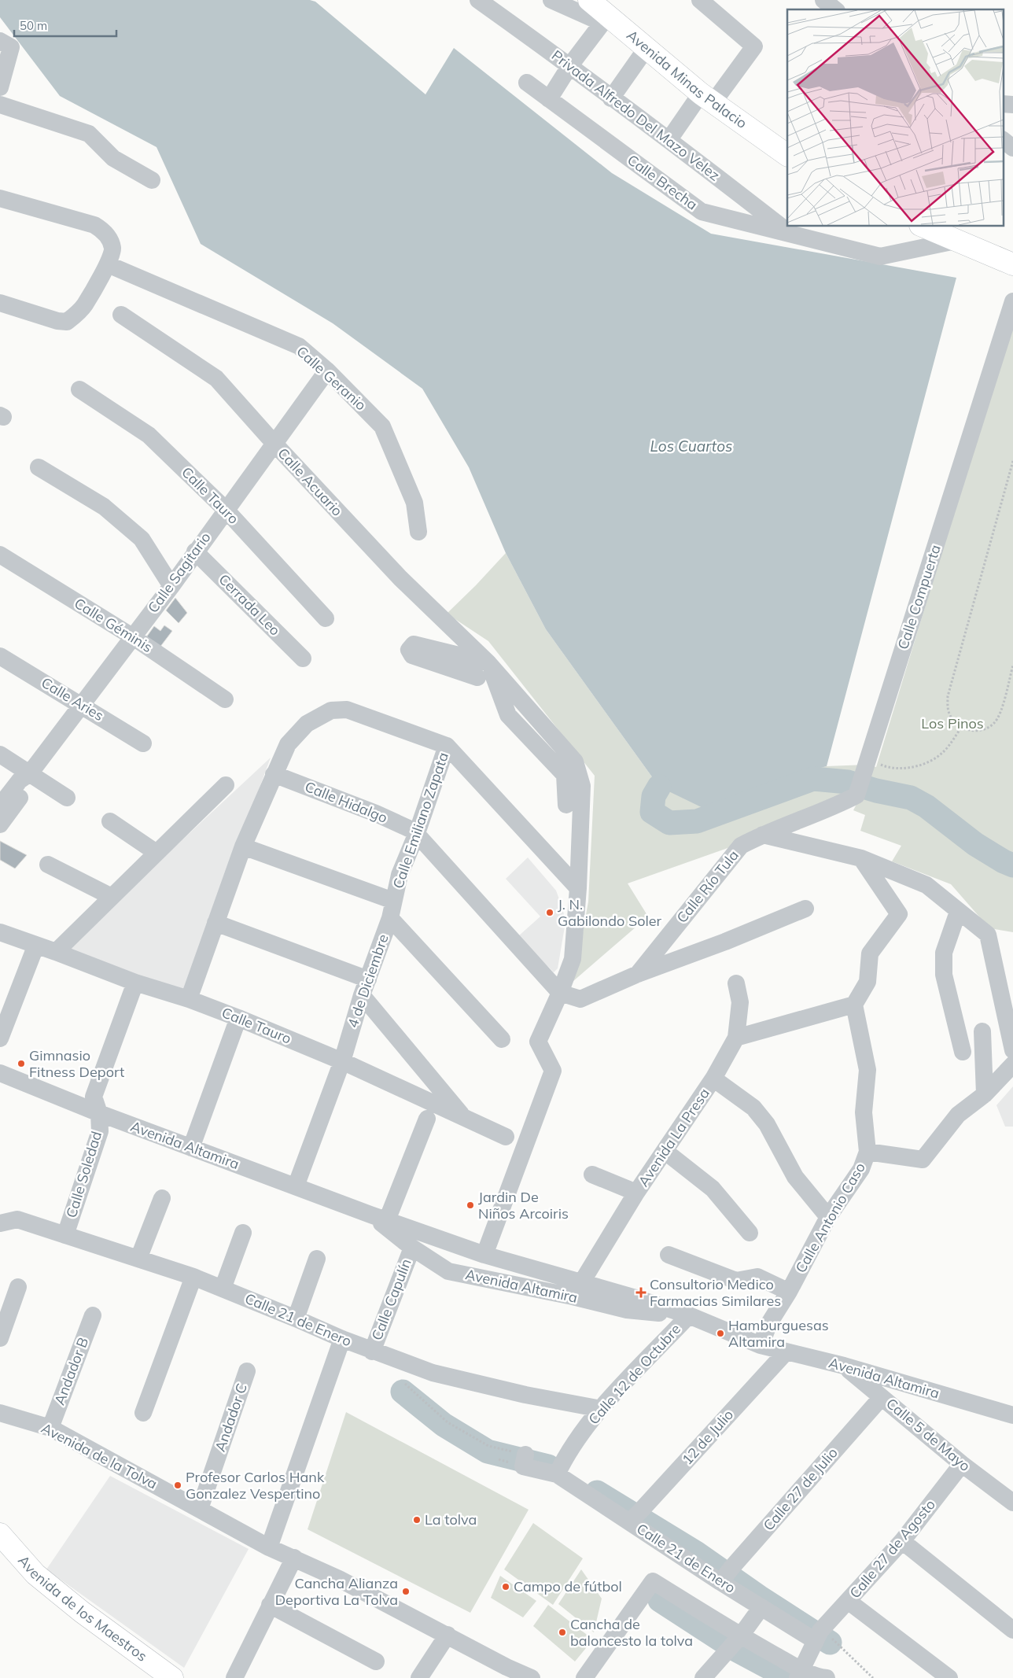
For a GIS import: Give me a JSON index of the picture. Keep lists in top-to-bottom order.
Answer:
{
  "streets": {
    "main road": ["Avenida Minas Palacio", "Avenida de los Maestros"],
    "street": [
      "Privada Alfredo Del Mazo Velez",
      "Calle Brecha",
      "Calle Geranio",
      "Calle Acuario",
      "Calle Tauro",
      "Calle Sagitario",
      "Calle Compuerta",
      "Cerrada Leo",
      "Calle Géminis",
      "Calle Aries",
      "Calle Hidalgo",
      "Calle Emiliano Zapata",
      "Calle Río Tula",
      "4 de Diciembre",
      "Avenida La Presa",
      "Avenida Altamira",
      "Calle Soledad",
      "Calle Antonio Caso",
      "Calle Capulín",
      "Calle 21 de Enero",
      "Andador B",
      "Calle 12 de Octubre",
      "Andador C",
      "Calle 5 de Mayo",
      "12 de Julio",
      "Avenida de la Tolva",
      "Calle 27 de Julio",
      "Calle 27 de Agosto"
    ]
  },
  "crossings": [
    ["Privada Alfredo Del Mazo Velez", "Calle Brecha"],
    ["Calle Geranio", "Calle Sagitario"],
    ["Calle Acuario", "Calle Sagitario"],
    ["Calle Acuario", "Calle Río Tula"],
    ["Calle Acuario", "Avenida Altamira"],
    ["Calle Tauro", "Calle Sagitario"],
    ["Calle Tauro", "4 de Diciembre"],
    ["Calle Tauro", "Calle Soledad"],
    ["Calle Sagitario", "Cerrada Leo"],
    ["Calle Sagitario", "Calle Géminis"],
    ["Calle Sagitario", "Calle Aries"],
    ["Calle Compuerta", "Calle Río Tula"],
    ["Calle Hidalgo", "Calle Emiliano Zapata"],
    ["Calle Emiliano Zapata", "4 de Diciembre"],
    ["4 de Diciembre", "Avenida Altamira"],
    ["Avenida La Presa", "Avenida Altamira"],
    ["Avenida Altamira", "Calle Soledad"],
    ["Avenida Altamira", "Calle Antonio Caso"],
    ["Avenida Altamira", "Calle Capulín"],
    ["Avenida Altamira", "Calle 12 de Octubre"],
    ["Avenida Altamira", "Calle 5 de Mayo"],
    ["Avenida Altamira", "12 de Julio"],
    ["Calle Soledad", "Calle 21 de Enero"],
    ["Calle Capulín", "Calle 21 de Enero"],
    ["Calle 21 de Enero", "Calle 12 de Octubre"],
    ["Calle 21 de Enero", "12 de Julio"],
    ["Calle 21 de Enero", "Calle 27 de Julio"],
    ["Calle 21 de Enero", "Calle 27 de Agosto"],
    ["Andador B", "Avenida de la Tolva"],
    ["Andador C", "Avenida de la Tolva"],
    ["Calle 5 de Mayo", "Calle 27 de Julio"],
    ["Calle 5 de Mayo", "Calle 27 de Agosto"]
  ],
  "water": ["Los Cuartos"],
  "parks": ["Los Pinos"],
  "places": {
    "other": [
      "J. N. Gabilondo Soler",
      "Gimnasio Fitness Deport",
      "Jardin De Niños Arcoiris",
      "Hamburguesas Altamira",
      "Profesor Carlos Hank Gonzalez Vespertino",
      "La tolva",
      "Campo de fútbol",
      "Cancha Alianza Deportiva La Tolva",
      "Cancha de baloncesto la tolva"
    ],
    "health": ["Consultorio Medico Farmacias Similares"]
  },
  "scale_bar": "50 m"
}
